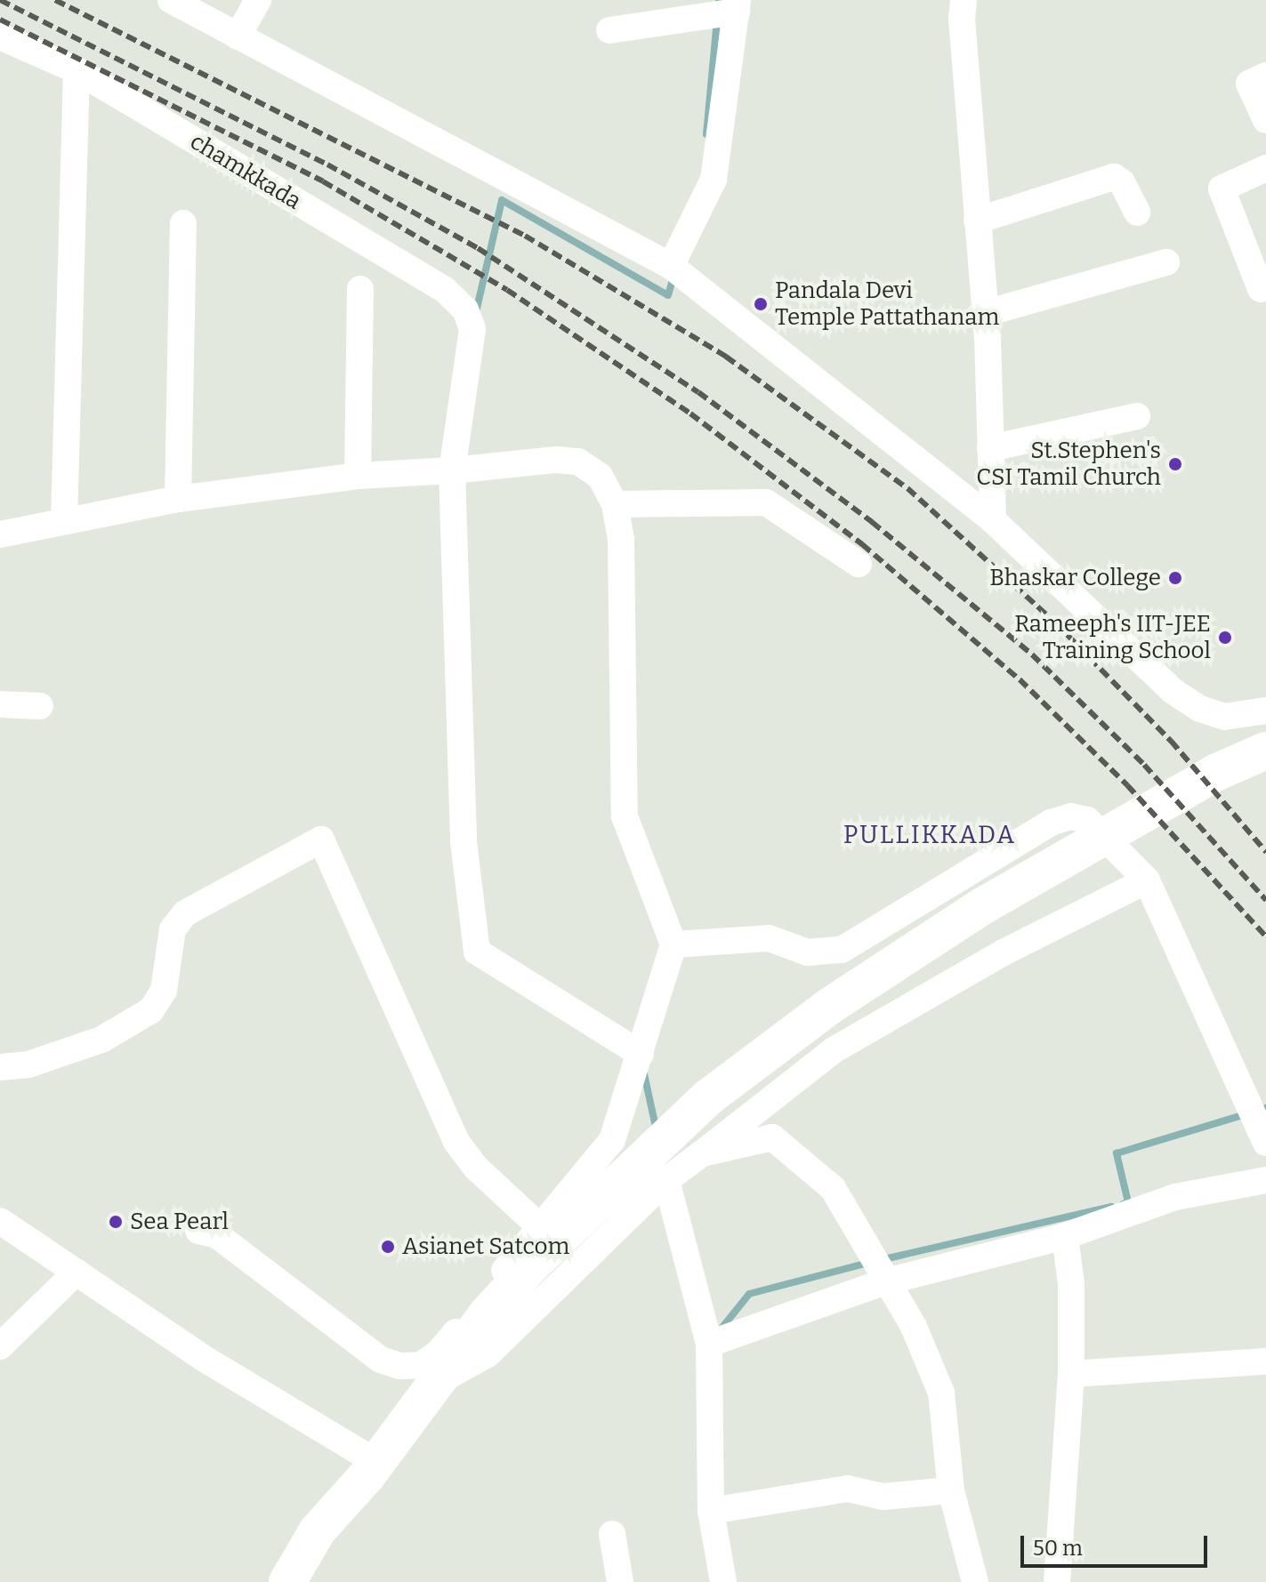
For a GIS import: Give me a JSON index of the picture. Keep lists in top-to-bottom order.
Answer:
{
  "streets": {
    "street": ["chamkkada"]
  },
  "districts": ["PULLIKKADA"],
  "places": [
    "Pandala Devi Temple Pattathanam",
    "St.Stephen's CSI Tamil Church",
    "Bhaskar College",
    "Rameeph's IIT-JEE Training School",
    "Sea Pearl",
    "Asianet Satcom"
  ],
  "scale_bar": "50 m"
}
